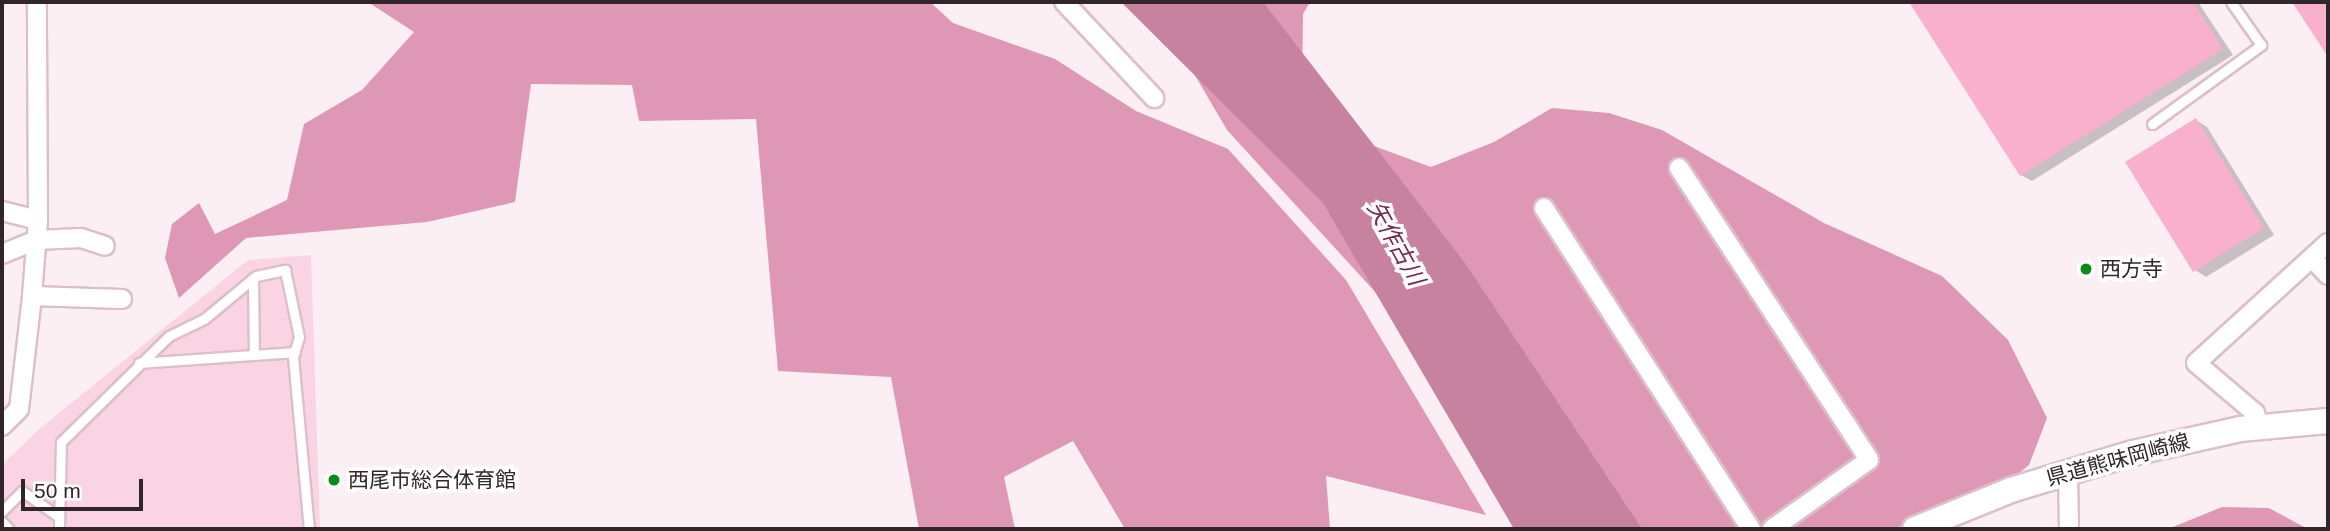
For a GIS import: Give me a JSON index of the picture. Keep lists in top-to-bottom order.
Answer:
{
  "streets": {
    "main road": ["県道熊味岡崎線"]
  },
  "water": ["矢作古川"],
  "places": ["西方寺", "西尾市総合体育館"],
  "scale_bar": "50 m"
}
